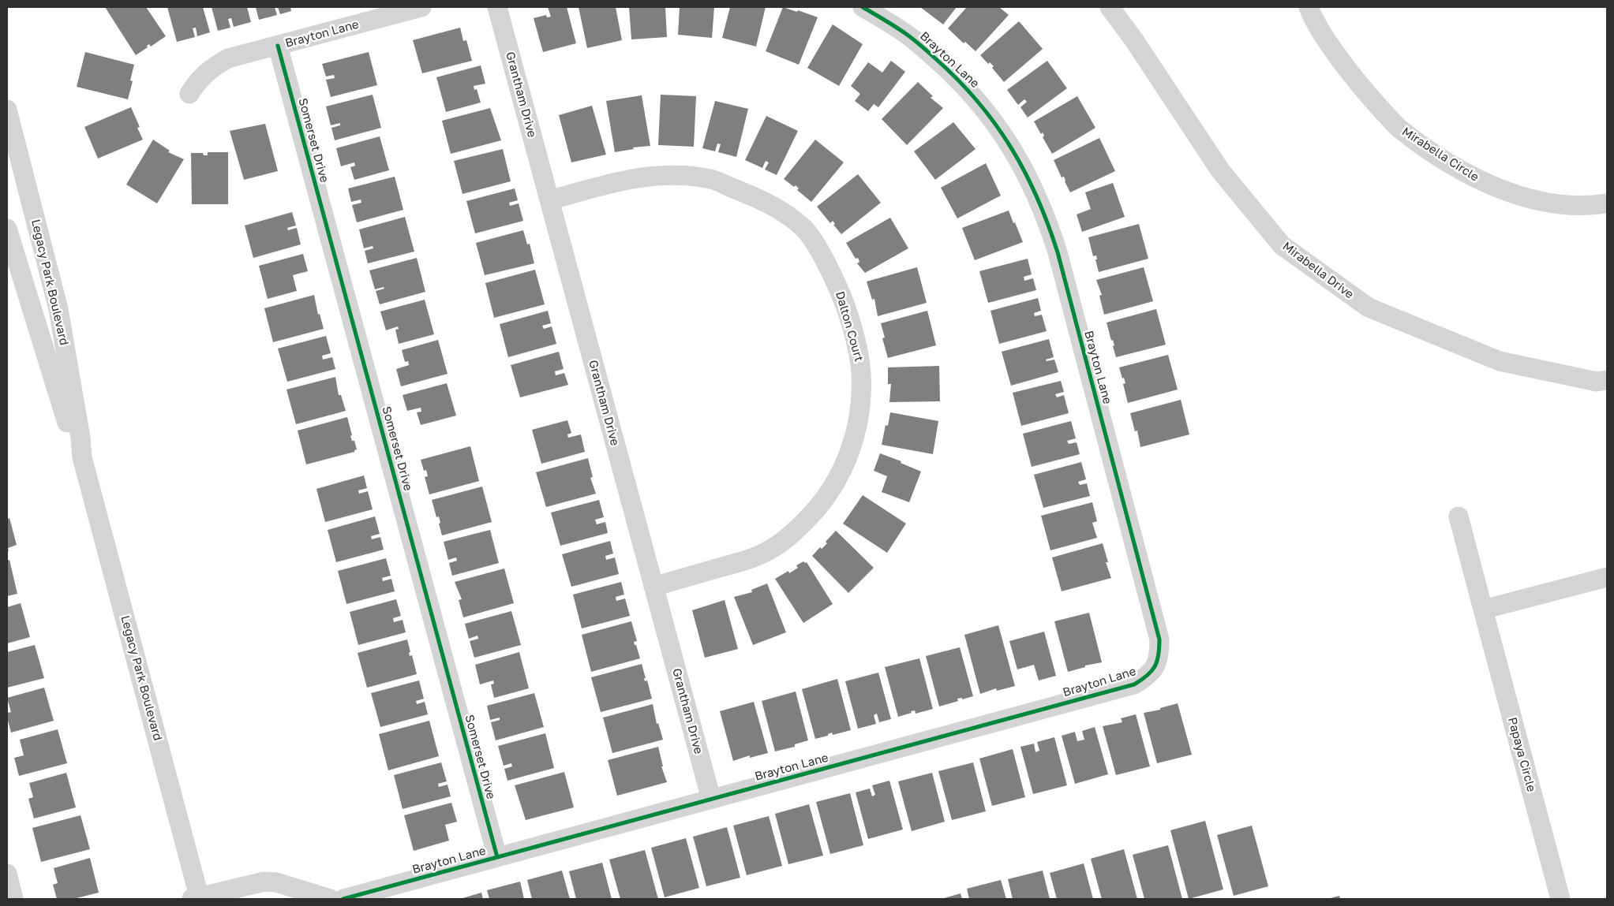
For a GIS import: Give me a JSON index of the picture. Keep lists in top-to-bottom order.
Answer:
{
  "streets": {
    "street": [
      "Brayton Lane",
      "Grantham Drive",
      "Somerset Drive",
      "Mirabella Circle",
      "Mirabella Drive",
      "Legacy Park Boulevard",
      "Dalton Court",
      "Papaya Circle"
    ]
  },
  "crossings": [
    ["Brayton Lane", "Grantham Drive"],
    ["Brayton Lane", "Somerset Drive"],
    ["Grantham Drive", "Dalton Court"]
  ]
}
